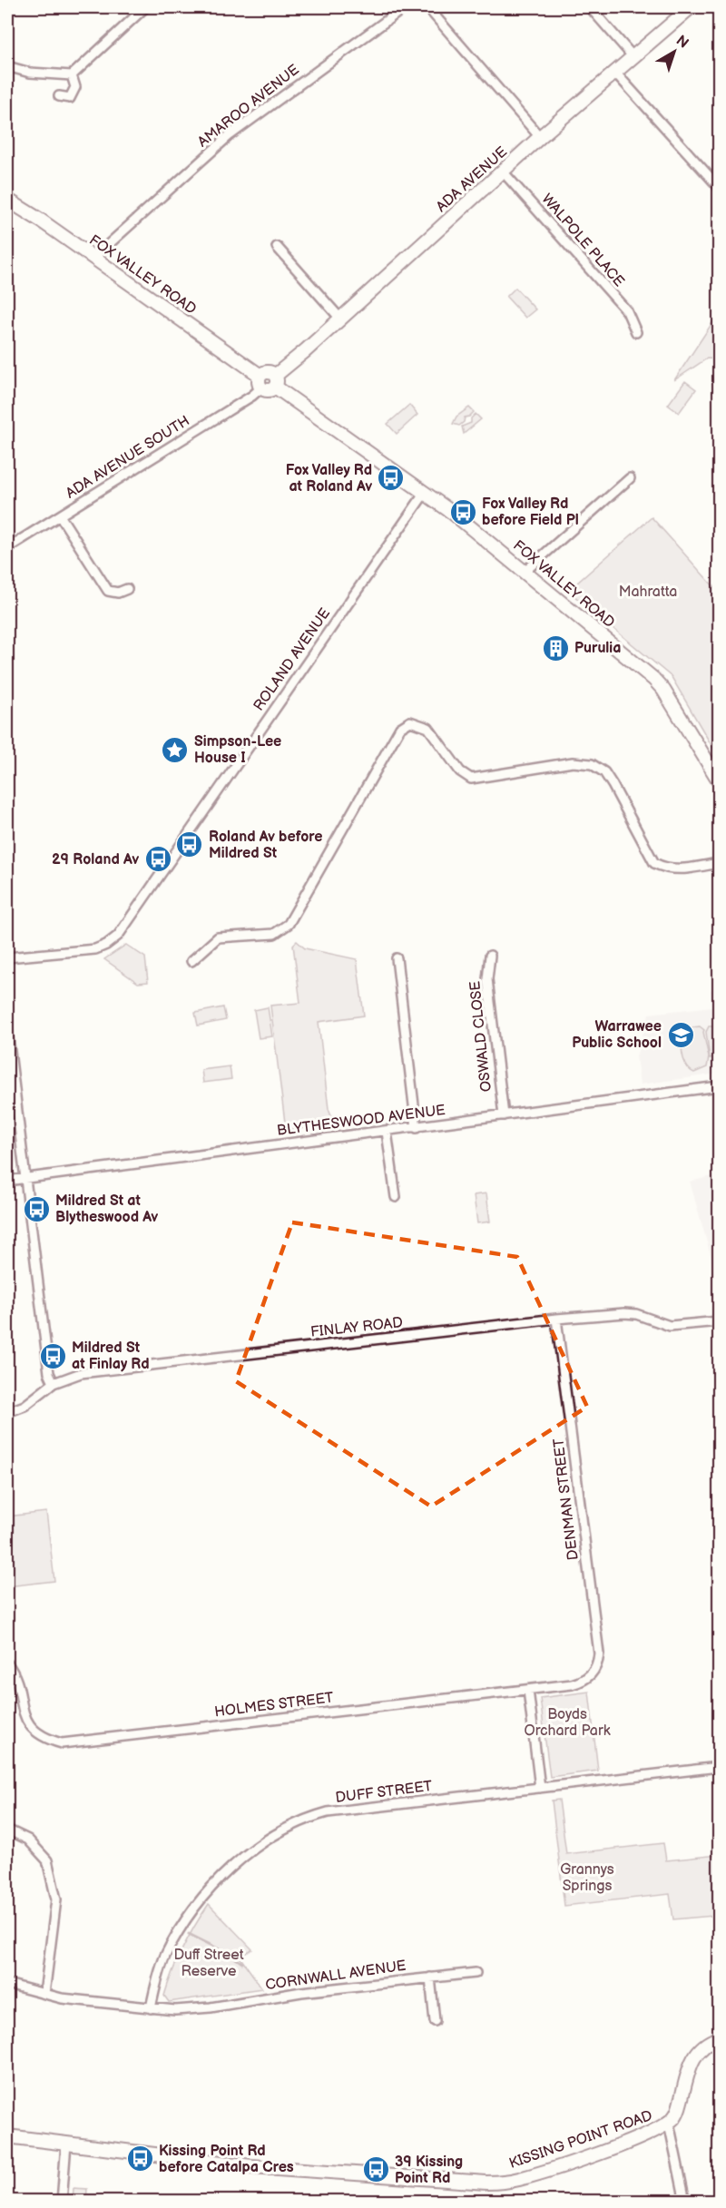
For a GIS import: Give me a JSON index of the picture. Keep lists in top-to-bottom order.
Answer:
{
  "streets": {
    "main road": ["ADA AVENUE", "FOX VALLEY ROAD", "KISSING POINT ROAD"],
    "street": [
      "AMAROO AVENUE",
      "WALPOLE PLACE",
      "ADA AVENUE SOUTH",
      "ROLAND AVENUE",
      "OSWALD CLOSE",
      "BLYTHESWOOD AVENUE",
      "FINLAY ROAD",
      "DENMAN STREET",
      "HOLMES STREET",
      "DUFF STREET",
      "CORNWALL AVENUE"
    ]
  },
  "crossings": [
    ["AMAROO AVENUE", "FOX VALLEY ROAD"],
    ["ADA AVENUE", "WALPOLE PLACE"],
    ["ADA AVENUE", "FOX VALLEY ROAD"],
    ["ADA AVENUE", "ADA AVENUE SOUTH"],
    ["FOX VALLEY ROAD", "ADA AVENUE SOUTH"],
    ["FOX VALLEY ROAD", "ROLAND AVENUE"],
    ["OSWALD CLOSE", "BLYTHESWOOD AVENUE"],
    ["FINLAY ROAD", "DENMAN STREET"],
    ["DENMAN STREET", "HOLMES STREET"],
    ["DUFF STREET", "CORNWALL AVENUE"]
  ],
  "parks": [
    "Mahratta",
    "Boyds Orchard Park",
    "Grannys Springs",
    "Duff Street Reserve"
  ],
  "places": {
    "bus stop": [
      "Fox Valley Rd at Roland Av",
      "Fox Valley Rd before Field Pl",
      "Roland Av before Mildred St",
      "29 Roland Av",
      "Mildred St at Blytheswood Av",
      "Mildred St at Finlay Rd",
      "Kissing Point Rd before Catalpa Cres",
      "39 Kissing Point Rd"
    ],
    "building": ["Purulia"],
    "place": ["Simpson-Lee House I"],
    "school or university": ["Warrawee Public School"]
  },
  "north": "top right"
}
